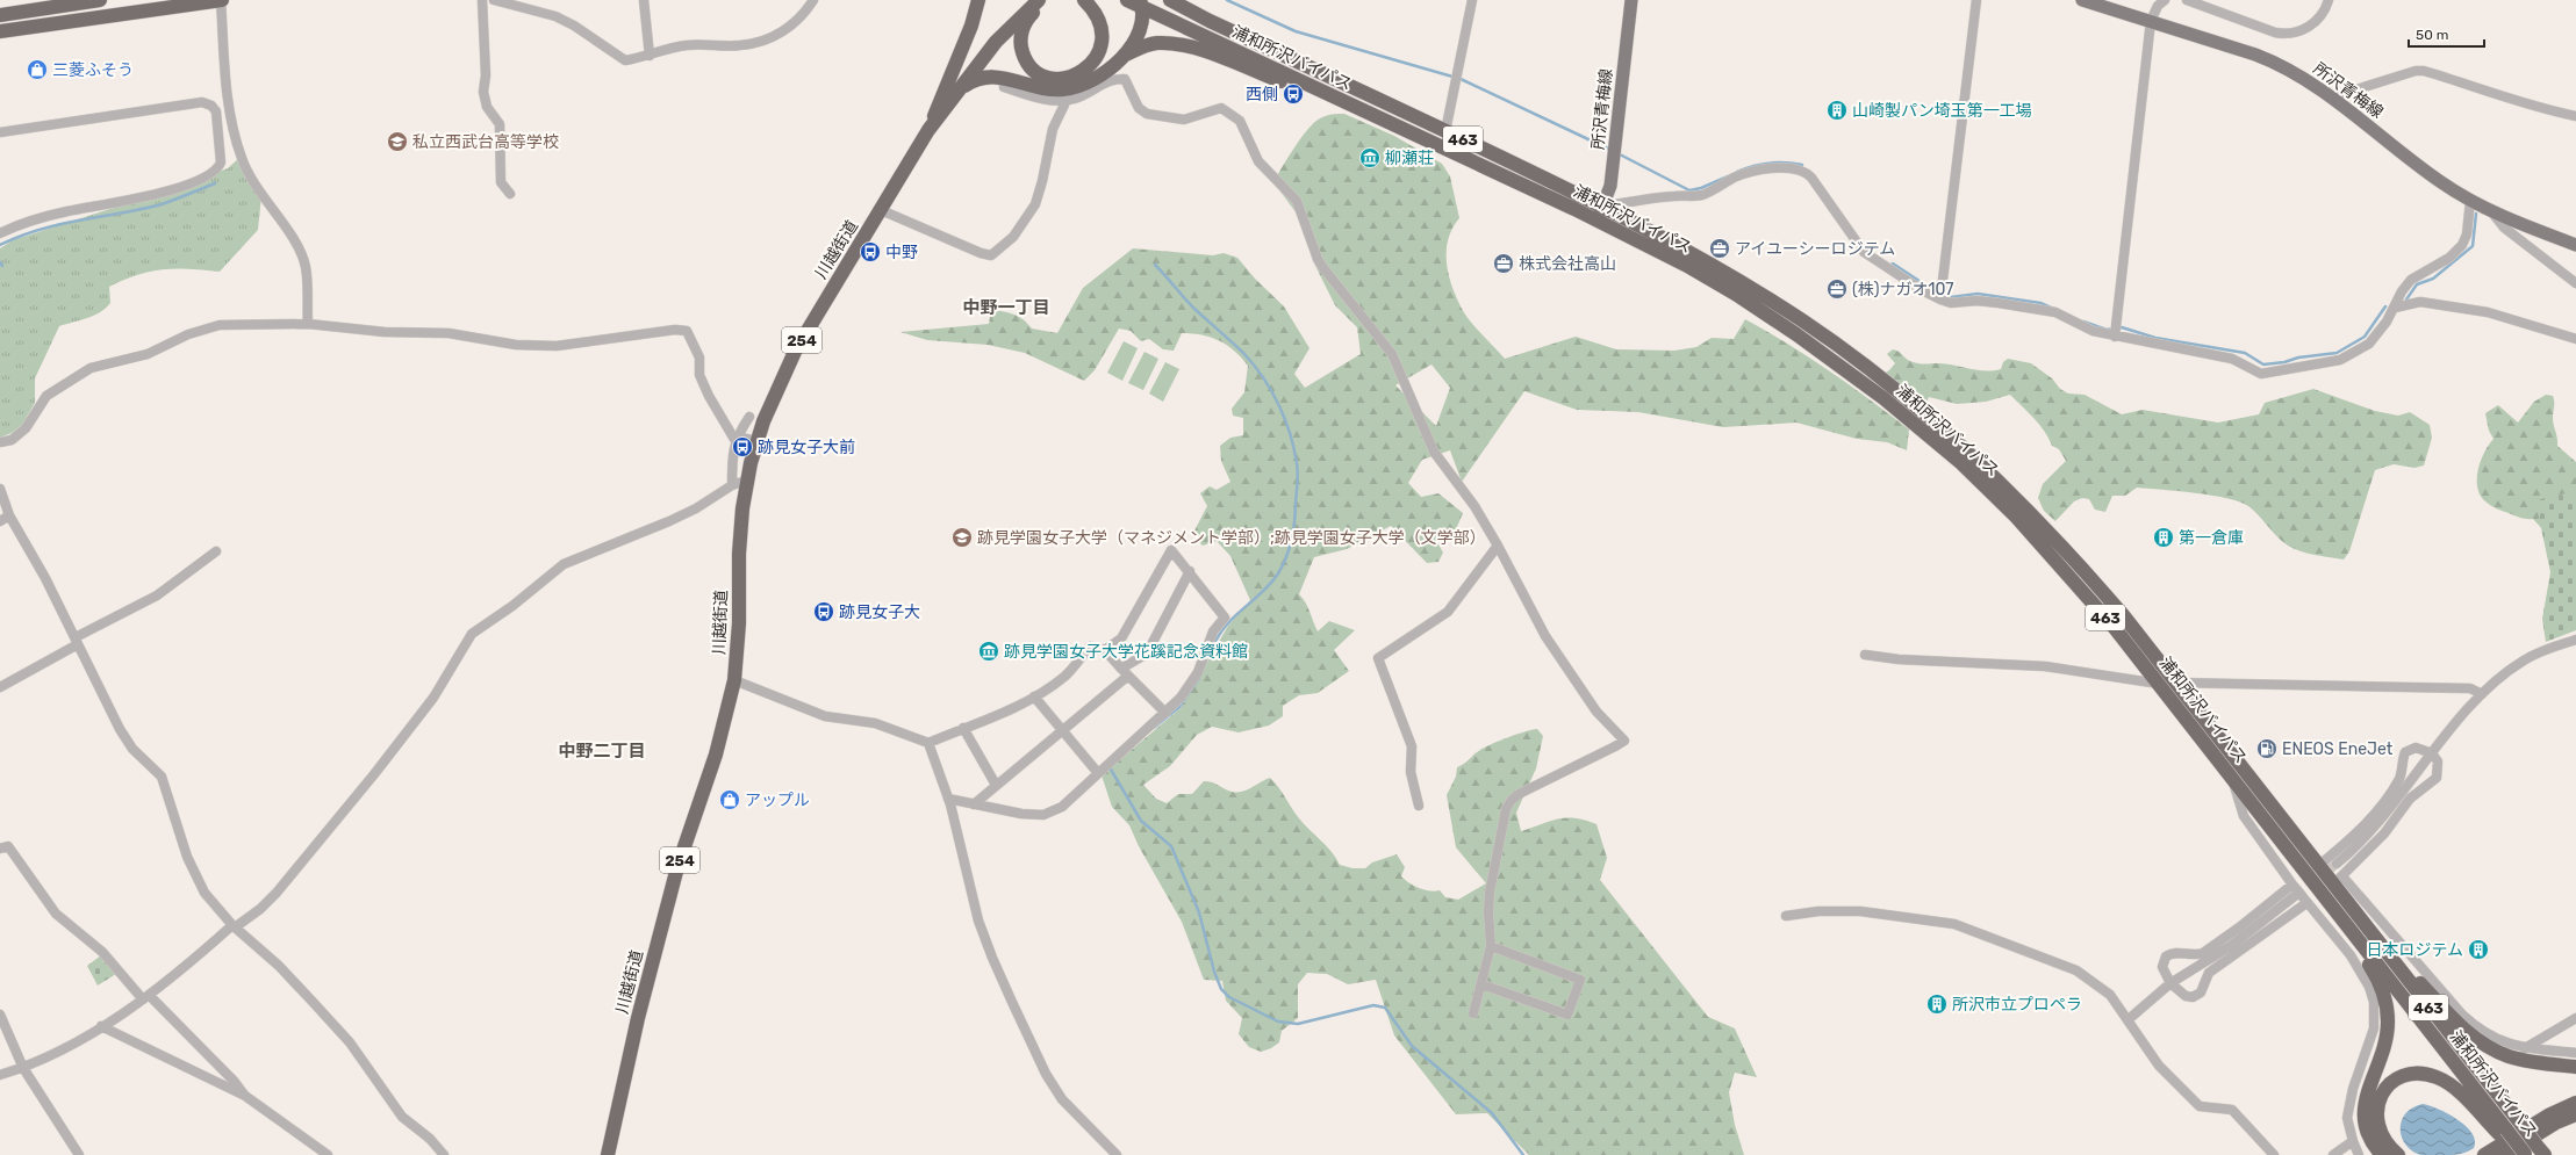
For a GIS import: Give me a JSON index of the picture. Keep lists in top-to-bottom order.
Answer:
{
  "streets": {
    "highway": [
      "浦和所沢バイパス",
      "463",
      "川越街道",
      "254"
    ],
    "main road": ["所沢青梅線"]
  },
  "crossings": [
    ["浦和所沢バイパス", "所沢青梅線"]
  ],
  "districts": ["中野一丁目", "中野二丁目"],
  "places": {
    "shop": ["三菱ふそう", "アップル"],
    "bus stop": [
      "西側",
      "中野",
      "跡見女子大前",
      "跡見女子大"
    ],
    "building": [
      "山崎製パン埼玉第一工場",
      "第一倉庫",
      "日本ロジテム",
      "所沢市立プロペラ"
    ],
    "school or university": ["私立西武台高等学校", "跡見学園女子大学（マネジメント学部）;跡見学園女子大学（文学部）"],
    "museum": ["柳瀬荘", "跡見学園女子大学花蹊記念資料館"],
    "office": ["アイユーシーロジテム", "株式会社高山", "(株)ナガオ107"],
    "fuel station": ["ENEOS EneJet"]
  },
  "scale_bar": "50 m"
}
